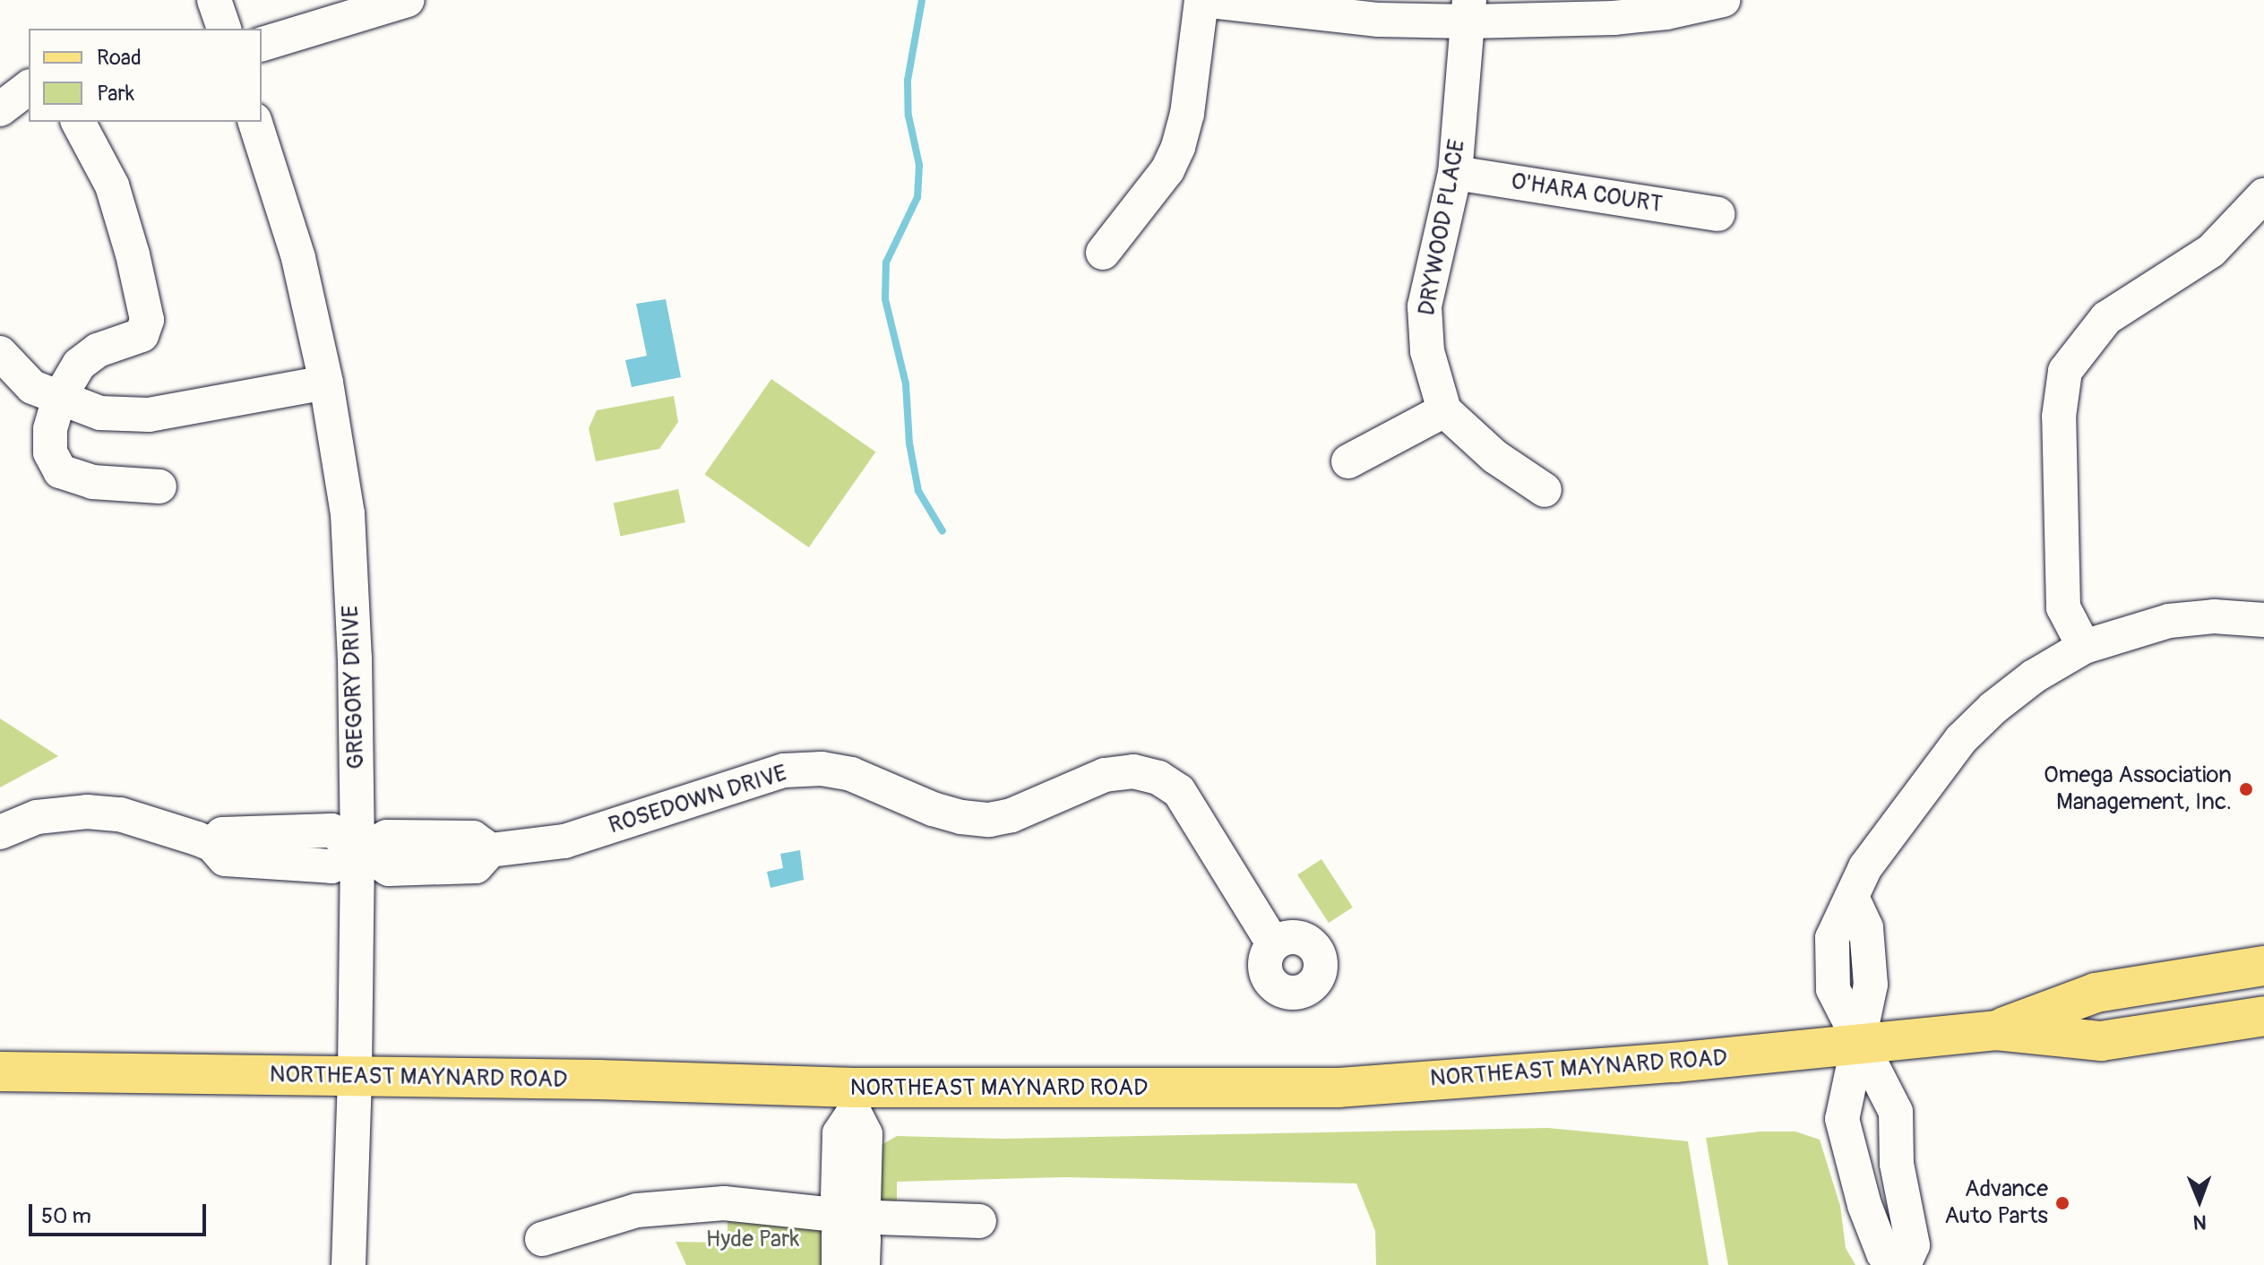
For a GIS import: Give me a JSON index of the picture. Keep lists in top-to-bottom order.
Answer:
{
  "streets": {
    "main road": ["NORTHEAST MAYNARD ROAD"],
    "street": [
      "O'HARA COURT",
      "DRYWOOD PLACE",
      "GREGORY DRIVE",
      "ROSEDOWN DRIVE"
    ]
  },
  "crossings": [
    ["O'HARA COURT", "DRYWOOD PLACE"],
    ["GREGORY DRIVE", "ROSEDOWN DRIVE"],
    ["GREGORY DRIVE", "NORTHEAST MAYNARD ROAD"]
  ],
  "parks": ["Hyde Park"],
  "places": ["Omega Association Management, Inc.", "Advance Auto Parts"],
  "legend": ["Road", "Park"],
  "scale_bar": "50 m",
  "north": "bottom"
}
